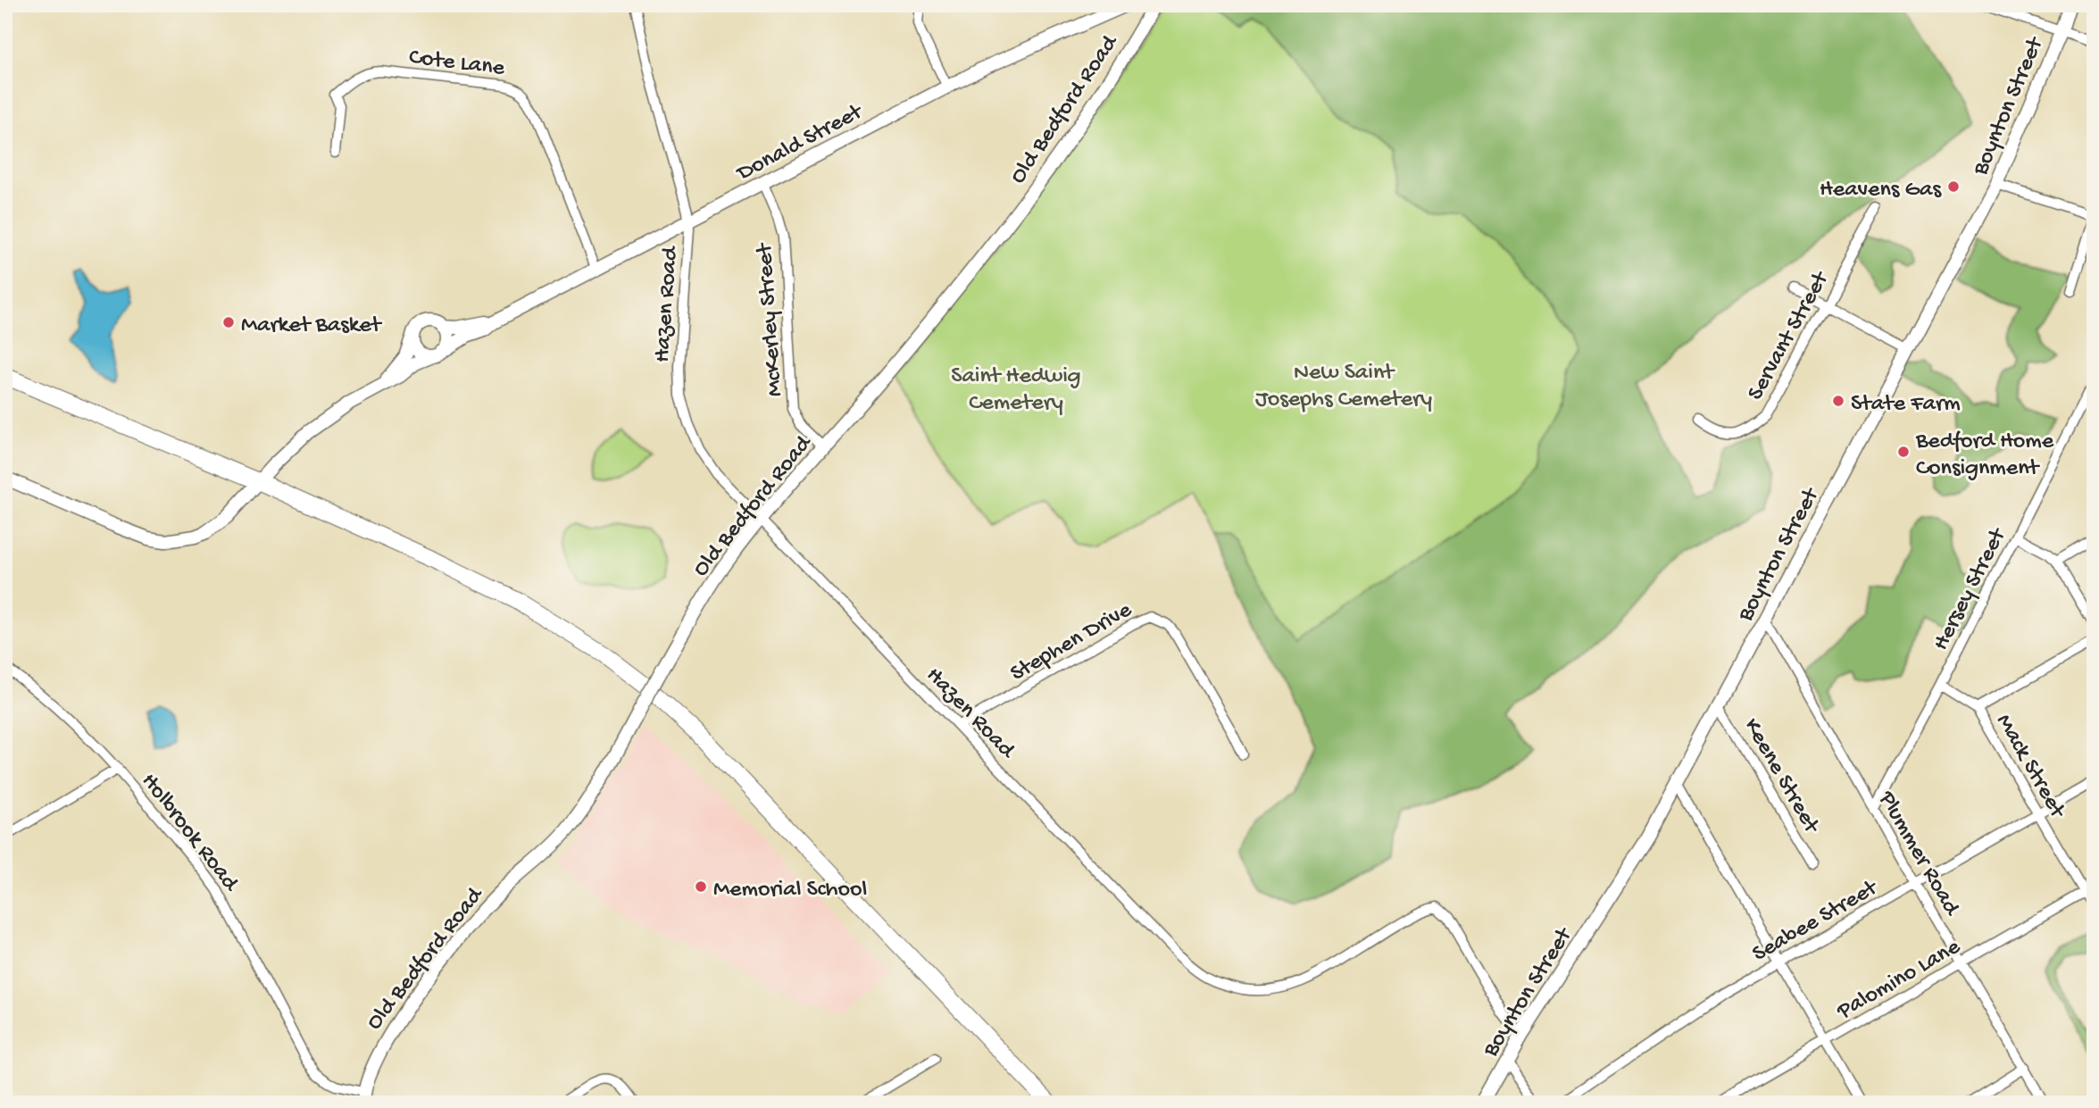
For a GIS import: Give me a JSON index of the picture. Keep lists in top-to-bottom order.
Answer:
{
  "streets": {
    "street": [
      "Cote Lane",
      "Boynton Street",
      "Old Bedford Road",
      "Donald Street",
      "Hazen Road",
      "McKerley Street",
      "Servant Street",
      "Hersey Street",
      "Stephen Drive",
      "Mack Street",
      "Keene Street",
      "Holbrook Road",
      "Plummer Road",
      "Seabee Street",
      "Palomino Lane"
    ]
  },
  "crossings": [
    ["Cote Lane", "Donald Street"],
    ["Boynton Street", "Hazen Road"],
    ["Boynton Street", "Keene Street"],
    ["Boynton Street", "Plummer Road"],
    ["Old Bedford Road", "Hazen Road"],
    ["Old Bedford Road", "McKerley Street"],
    ["Old Bedford Road", "Holbrook Road"],
    ["Donald Street", "Hazen Road"],
    ["Donald Street", "McKerley Street"],
    ["Hazen Road", "Stephen Drive"],
    ["Hersey Street", "Mack Street"],
    ["Hersey Street", "Plummer Road"],
    ["Mack Street", "Seabee Street"],
    ["Mack Street", "Palomino Lane"],
    ["Plummer Road", "Seabee Street"],
    ["Plummer Road", "Palomino Lane"]
  ],
  "parks": ["New Saint Josephs Cemetery", "Saint Hedwig Cemetery"],
  "places": [
    "Heavens Gas",
    "Market Basket",
    "State Farm",
    "Bedford Home Consignment",
    "Memorial School"
  ]
}
